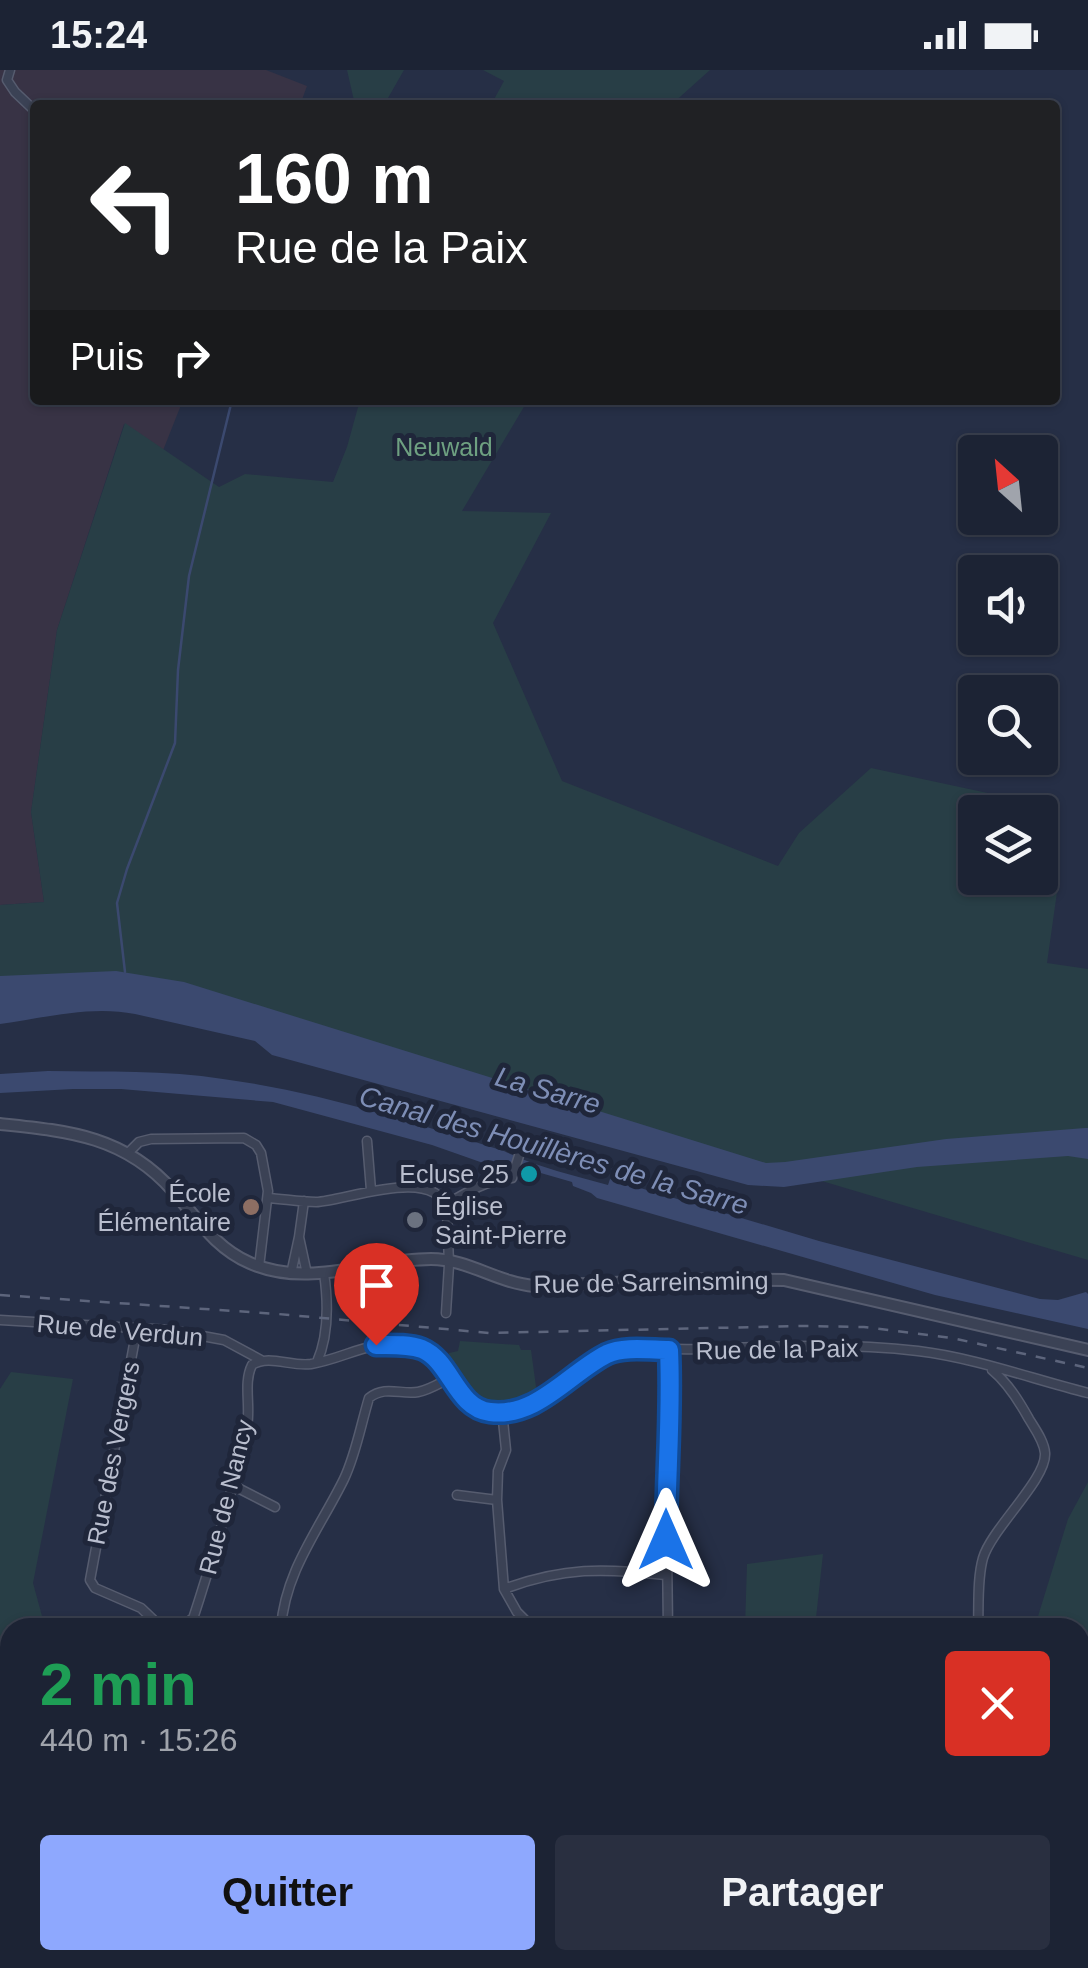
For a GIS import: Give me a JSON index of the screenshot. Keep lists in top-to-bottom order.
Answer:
{
  "streets": {
    "street": [
      "Rue de Sarreinsming",
      "Rue de Verdun",
      "Rue de la Paix",
      "Rue des Vergers",
      "Rue de Nancy"
    ]
  },
  "crossings": [
    ["Rue de Verdun", "Rue des Vergers"],
    ["Rue de Verdun", "Rue de Nancy"]
  ],
  "water": ["La Sarre", "Canal des Houillères de la Sarre"],
  "parks": ["Neuwald"],
  "places": ["Ecluse 25", "École Élémentaire", "Église Saint-Pierre"],
  "north": "top left",
  "page": {
    "status": "15:24",
    "turn": ["160 m", "Rue de la Paix"],
    "then": "Puis",
    "heading": ["2 min", "440 m · 15:26"],
    "buttons": ["Quitter", "Partager"]
  }
}
